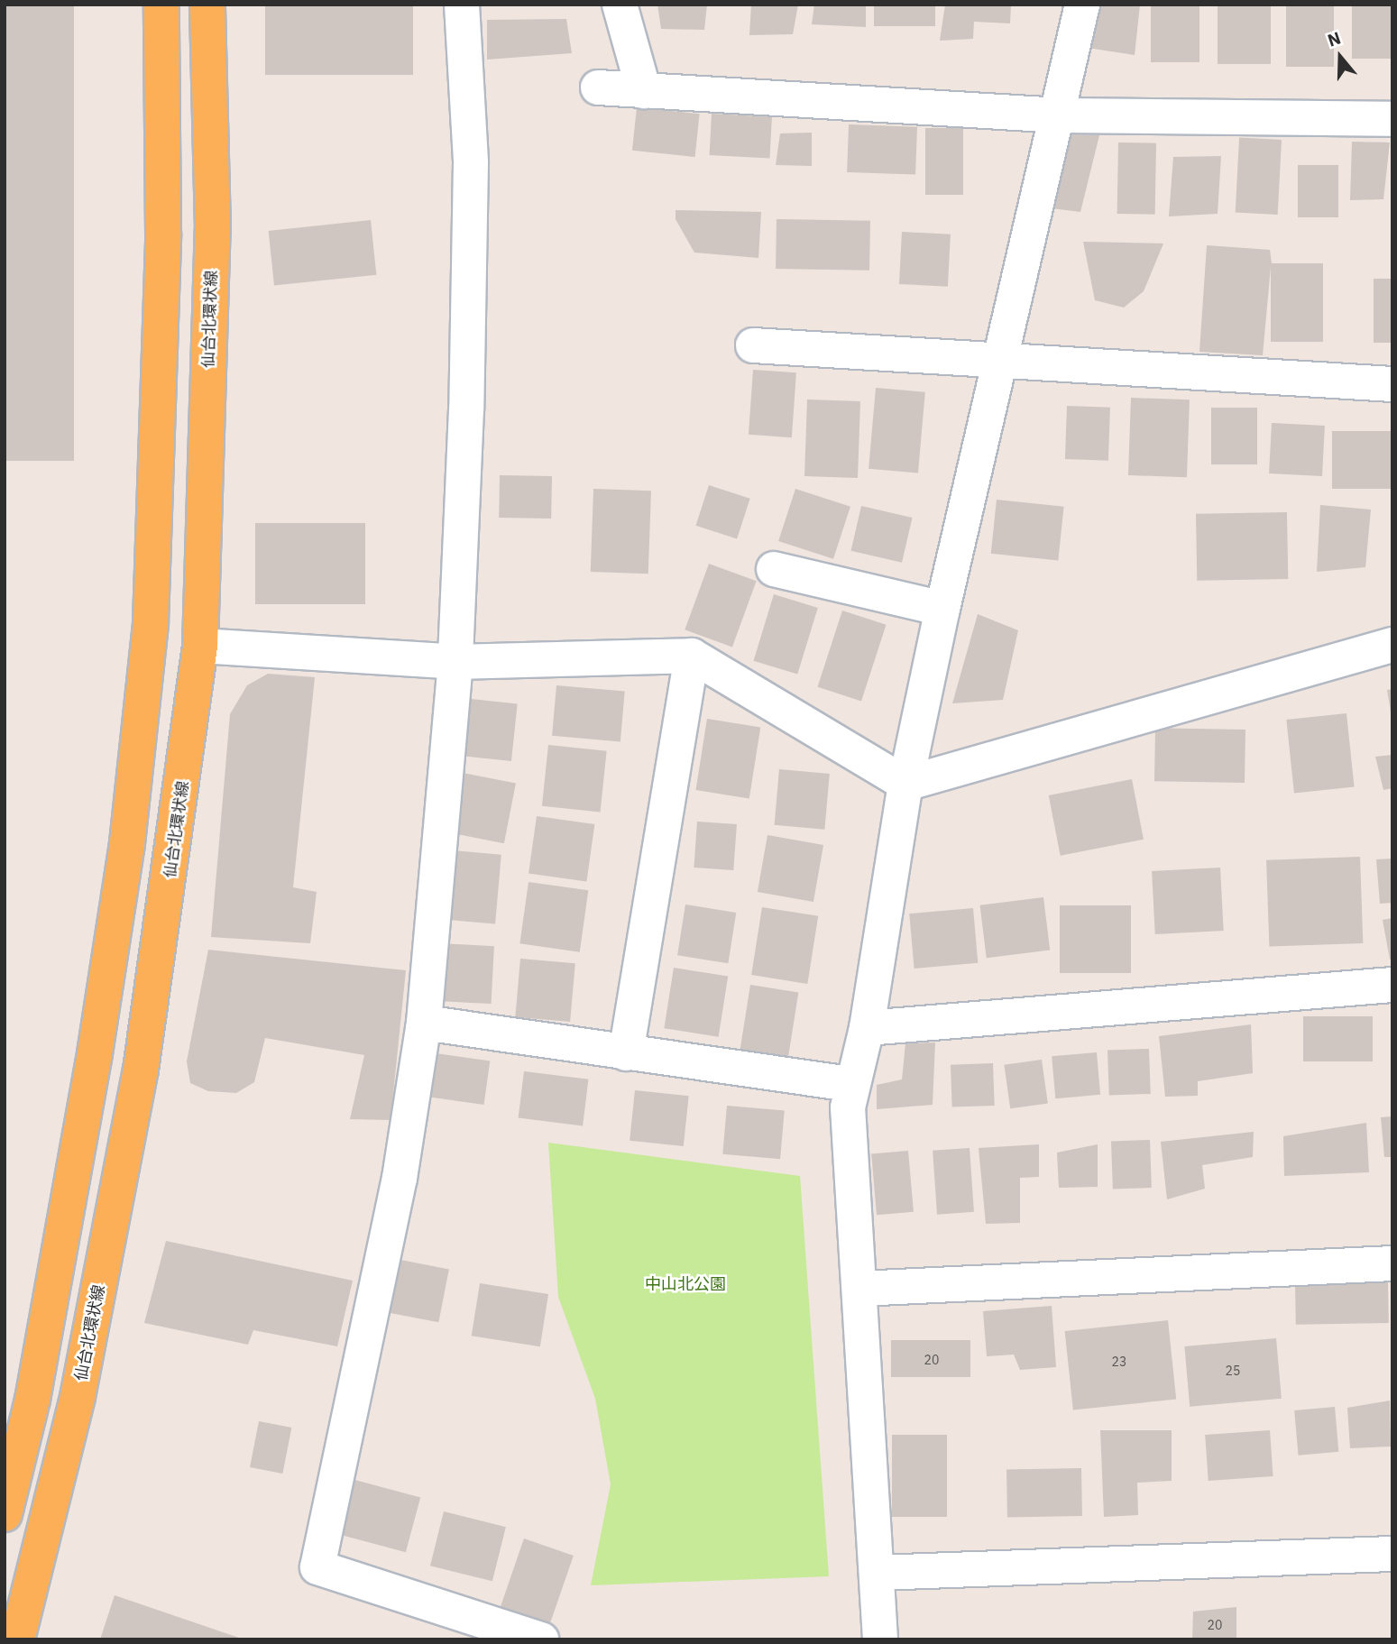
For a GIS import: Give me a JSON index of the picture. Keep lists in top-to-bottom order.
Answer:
{
  "streets": {
    "main road": ["仙台北環状線"]
  },
  "parks": ["中山北公園"],
  "house_numbers": [
    "20",
    "23",
    "25",
    "20"
  ],
  "north": "top"
}
